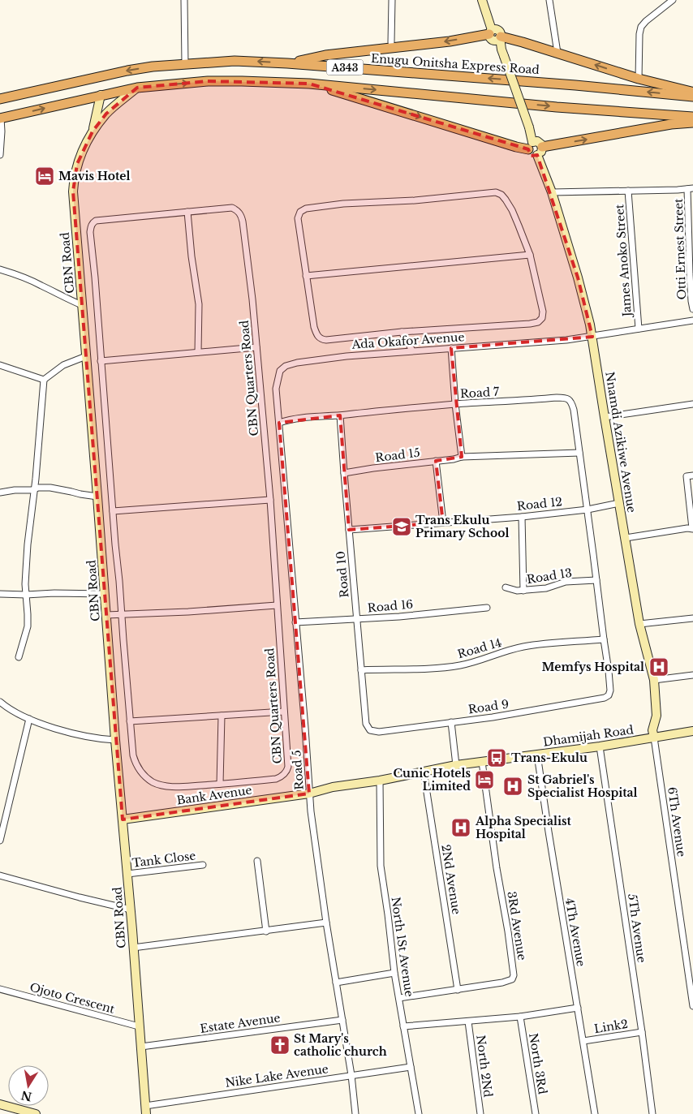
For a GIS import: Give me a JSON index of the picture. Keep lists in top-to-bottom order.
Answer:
{
  "streets": {
    "highway": ["Enugu Onitsha Express Road", "A343"],
    "main road": [
      "CBN Road",
      "Nnamdi Azikiwe Avenue",
      "Dhamijah Road",
      "Bank Avenue"
    ],
    "street": [
      "Otti Ernest Street",
      "James Anoko Street",
      "Ada Okafor Avenue",
      "CBN Quarters Road",
      "Road 7",
      "Road 15",
      "Road 12",
      "Road 10",
      "Road 13",
      "Road 16",
      "Road 14",
      "Road 9",
      "Road 5",
      "6Th Avenue",
      "Tank Close",
      "2Nd Avenue",
      "3Rd Avenue",
      "5Th Avenue",
      "4Th Avenue",
      "North 1St Avenue",
      "Ojoto Crescent",
      "Estate Avenue",
      "Link2",
      "North 3Rd",
      "North 2Nd",
      "Nike Lake Avenue"
    ]
  },
  "crossings": [
    ["A343", "CBN Road"],
    ["James Anoko Street", "Ada Okafor Avenue"],
    ["CBN Road", "Bank Avenue"],
    ["CBN Road", "Tank Close"],
    ["CBN Road", "Ojoto Crescent"],
    ["CBN Road", "Estate Avenue"],
    ["CBN Road", "Nike Lake Avenue"],
    ["Ada Okafor Avenue", "Road 7"],
    ["Ada Okafor Avenue", "Nnamdi Azikiwe Avenue"],
    ["Ada Okafor Avenue", "Road 5"],
    ["Road 7", "Road 15"],
    ["Road 7", "Road 12"],
    ["Road 7", "Road 10"],
    ["Road 7", "Road 13"],
    ["Road 7", "Road 14"],
    ["Road 7", "Road 9"],
    ["Road 7", "Road 5"],
    ["Nnamdi Azikiwe Avenue", "Road 12"],
    ["Nnamdi Azikiwe Avenue", "Dhamijah Road"],
    ["Nnamdi Azikiwe Avenue", "6Th Avenue"],
    ["Road 15", "Road 10"],
    ["Road 12", "Road 10"],
    ["Road 10", "Road 16"],
    ["Road 10", "Road 14"],
    ["Road 10", "Road 9"],
    ["Road 16", "Road 5"],
    ["Dhamijah Road", "Road 5"],
    ["Dhamijah Road", "Bank Avenue"],
    ["Dhamijah Road", "6Th Avenue"],
    ["Dhamijah Road", "2Nd Avenue"],
    ["Dhamijah Road", "3Rd Avenue"],
    ["Dhamijah Road", "5Th Avenue"],
    ["Dhamijah Road", "4Th Avenue"],
    ["Dhamijah Road", "North 1St Avenue"],
    ["Road 5", "Bank Avenue"],
    ["Road 5", "Estate Avenue"],
    ["Road 5", "Nike Lake Avenue"],
    ["2Nd Avenue", "3Rd Avenue"],
    ["3Rd Avenue", "North 1St Avenue"],
    ["5Th Avenue", "Link2"],
    ["4Th Avenue", "Link2"],
    ["North 1St Avenue", "Nike Lake Avenue"]
  ],
  "places": {
    "hotel": ["Mavis Hotel", "Cunic Hotels Limited"],
    "school or university": ["Trans Ekulu Primary School"],
    "hospital": ["Memfys Hospital", "St Gabriel's Specialist Hospital", "Alpha Specialist Hospital"],
    "bus stop": ["Trans-Ekulu"],
    "church": ["St Mary's catholic church"]
  },
  "north": "bottom"
}
